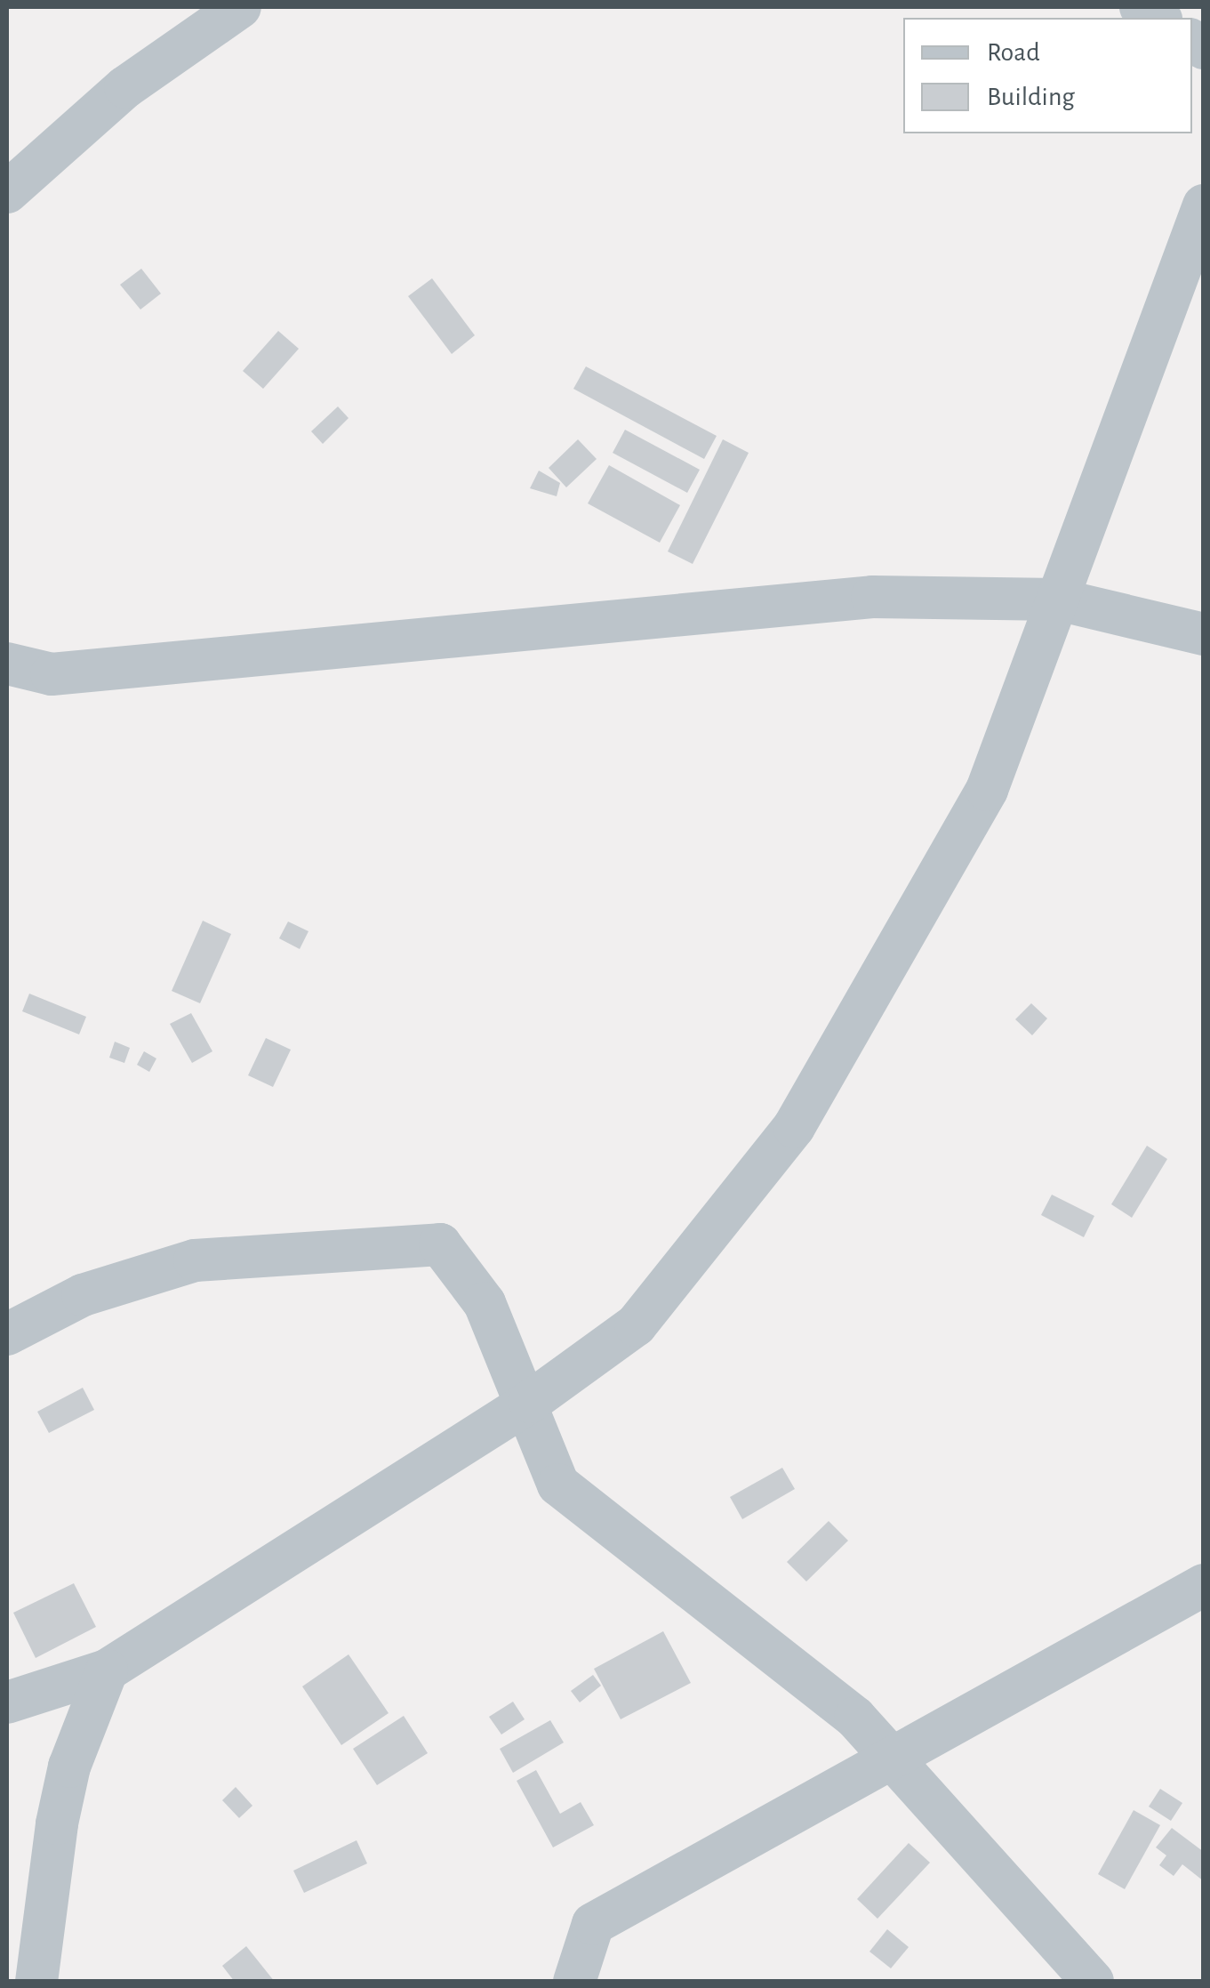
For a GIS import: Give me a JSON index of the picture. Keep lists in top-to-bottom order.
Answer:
{
  "legend": ["Road", "Building"]
}
